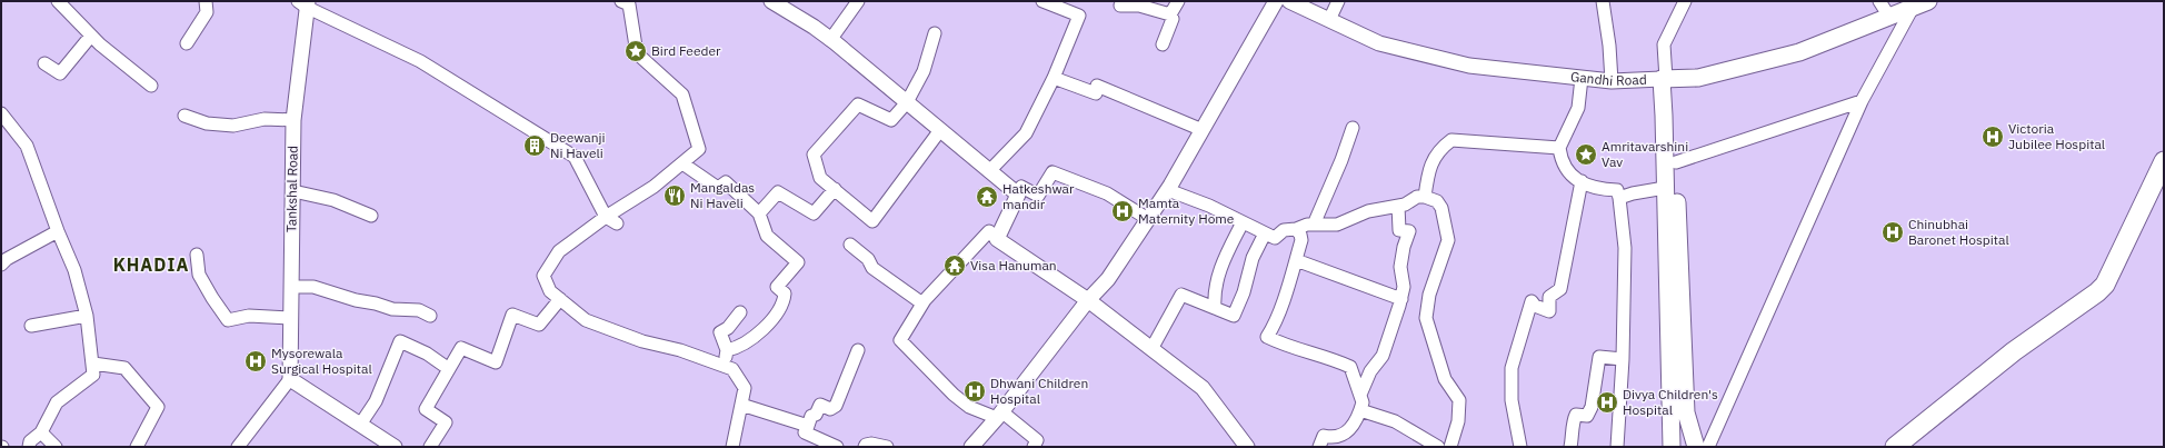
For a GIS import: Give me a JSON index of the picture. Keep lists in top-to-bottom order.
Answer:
{
  "streets": {
    "main road": ["Gandhi Road"],
    "street": ["Tankshal Road"]
  },
  "districts": ["KHADIA"],
  "places": {
    "place": ["Bird Feeder", "Amritavarshini Vav"],
    "hospital": [
      "Victoria Jubilee Hospital",
      "Mamta Maternity Home",
      "Chinubhai Baronet Hospital",
      "Mysorewala Surgical Hospital",
      "Dhwani Children Hospital",
      "Divya Children's Hospital"
    ],
    "building": ["Deewanji Ni Haveli"],
    "restaurant": ["Mangaldas Ni Haveli"],
    "temple": ["Hatkeshwar mandir", "Visa Hanuman"]
  }
}
